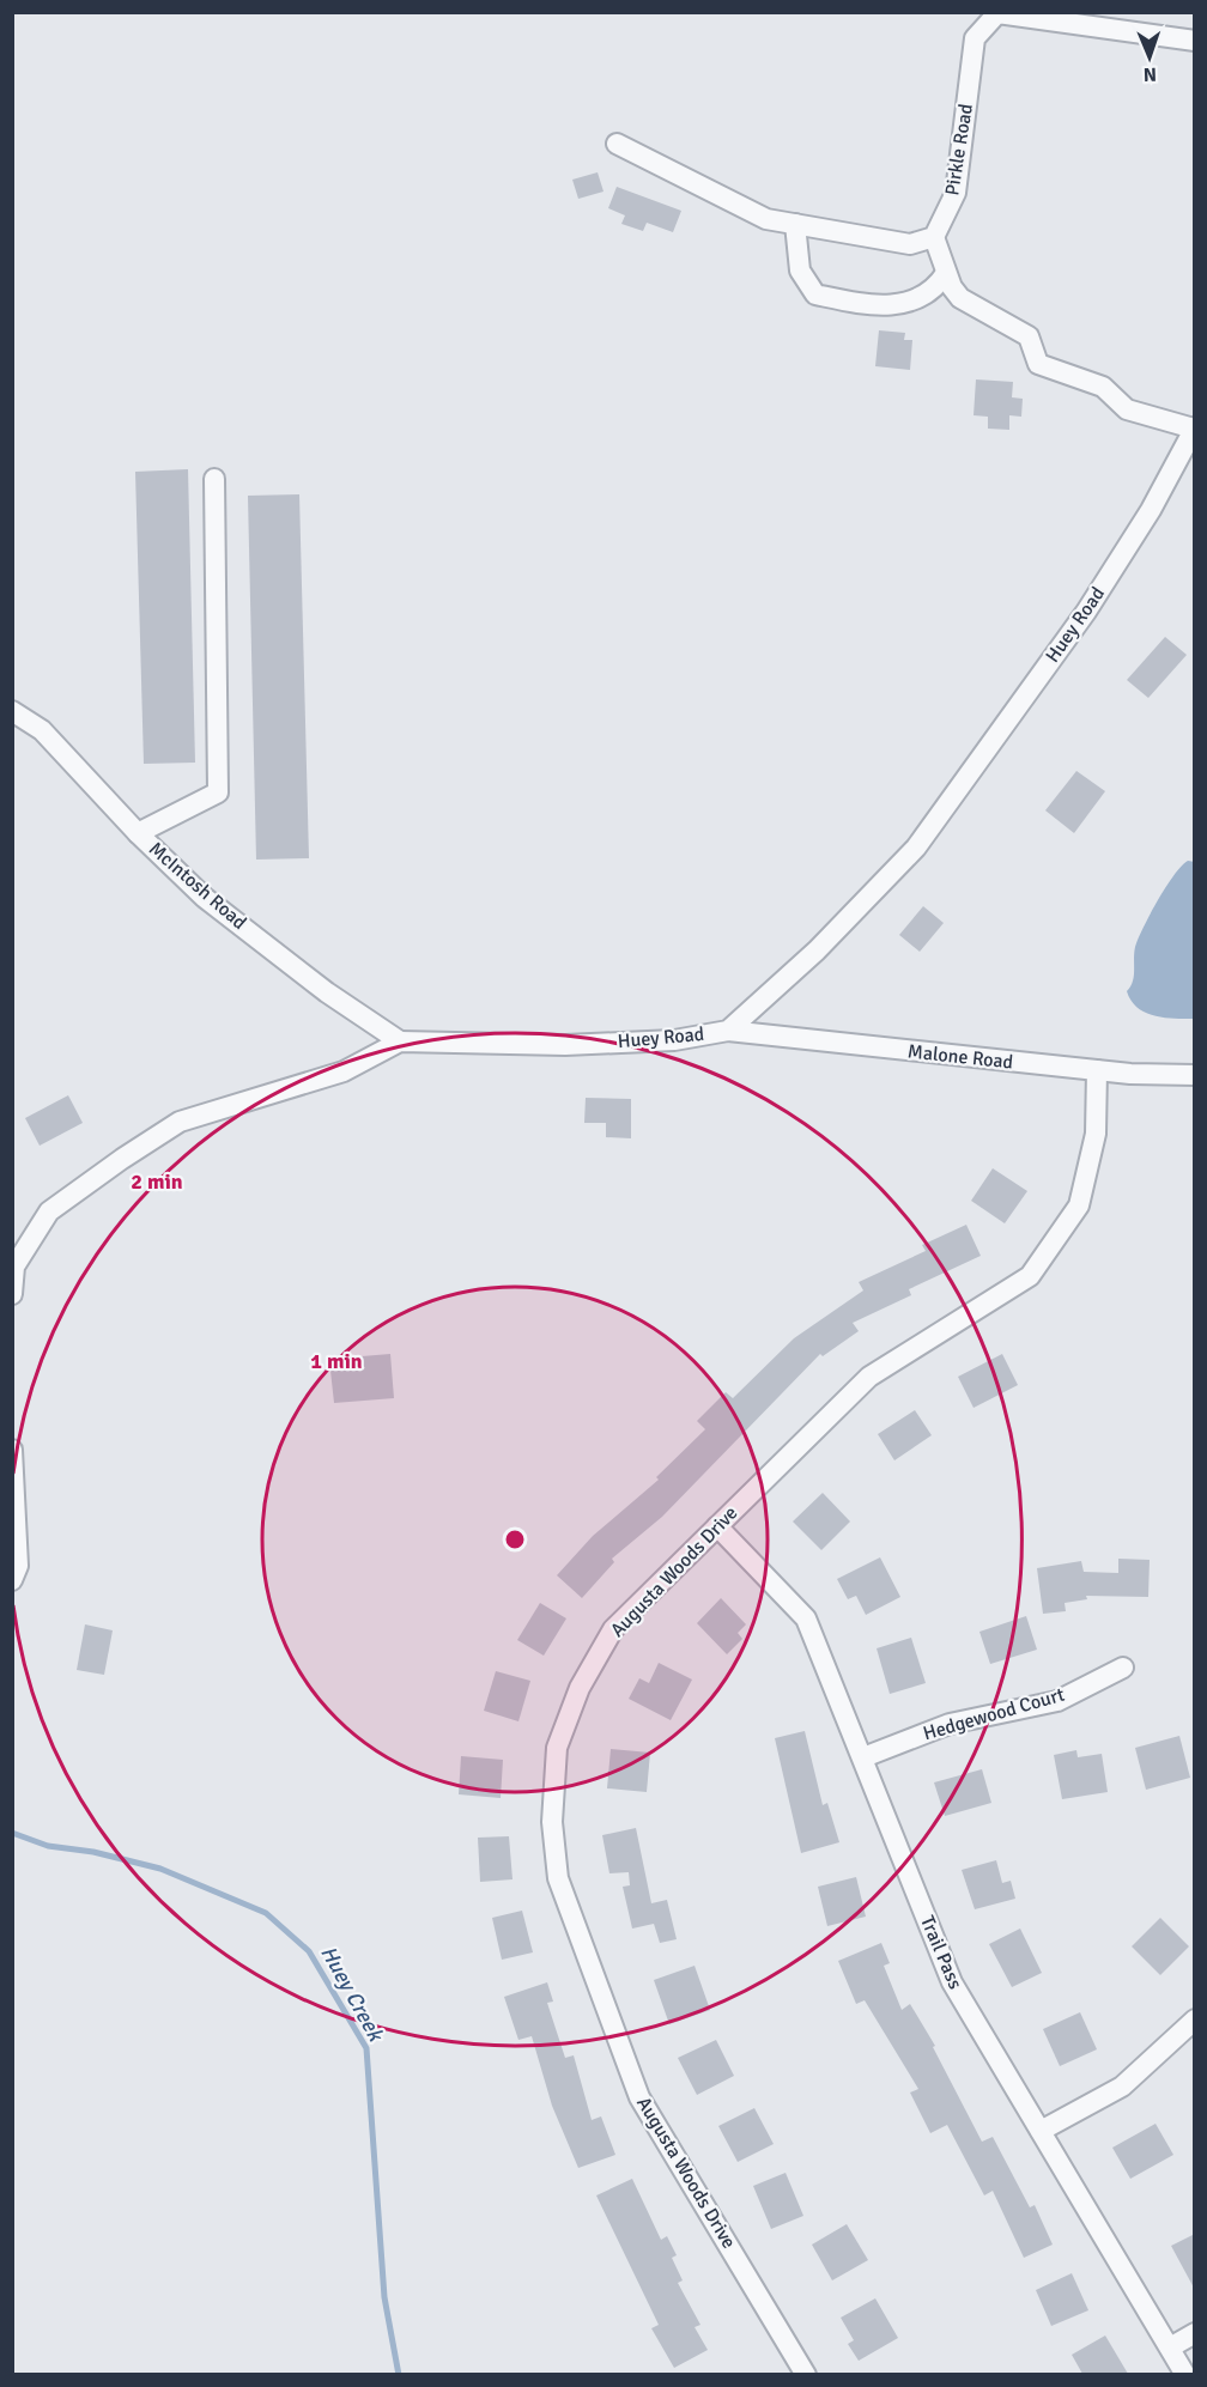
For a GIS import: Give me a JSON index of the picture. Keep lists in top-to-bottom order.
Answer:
{
  "streets": {
    "street": [
      "Pirkle Road",
      "Huey Road",
      "McIntosh Road",
      "Malone Road",
      "Augusta Woods Drive",
      "Hedgewood Court",
      "Trail Pass"
    ]
  },
  "crossings": [
    ["Huey Road", "McIntosh Road"],
    ["Huey Road", "Malone Road"],
    ["Malone Road", "Augusta Woods Drive"],
    ["Augusta Woods Drive", "Trail Pass"],
    ["Hedgewood Court", "Trail Pass"]
  ],
  "water": ["Huey Creek"],
  "north": "bottom",
  "rings": ["2 min", "1 min"]
}
